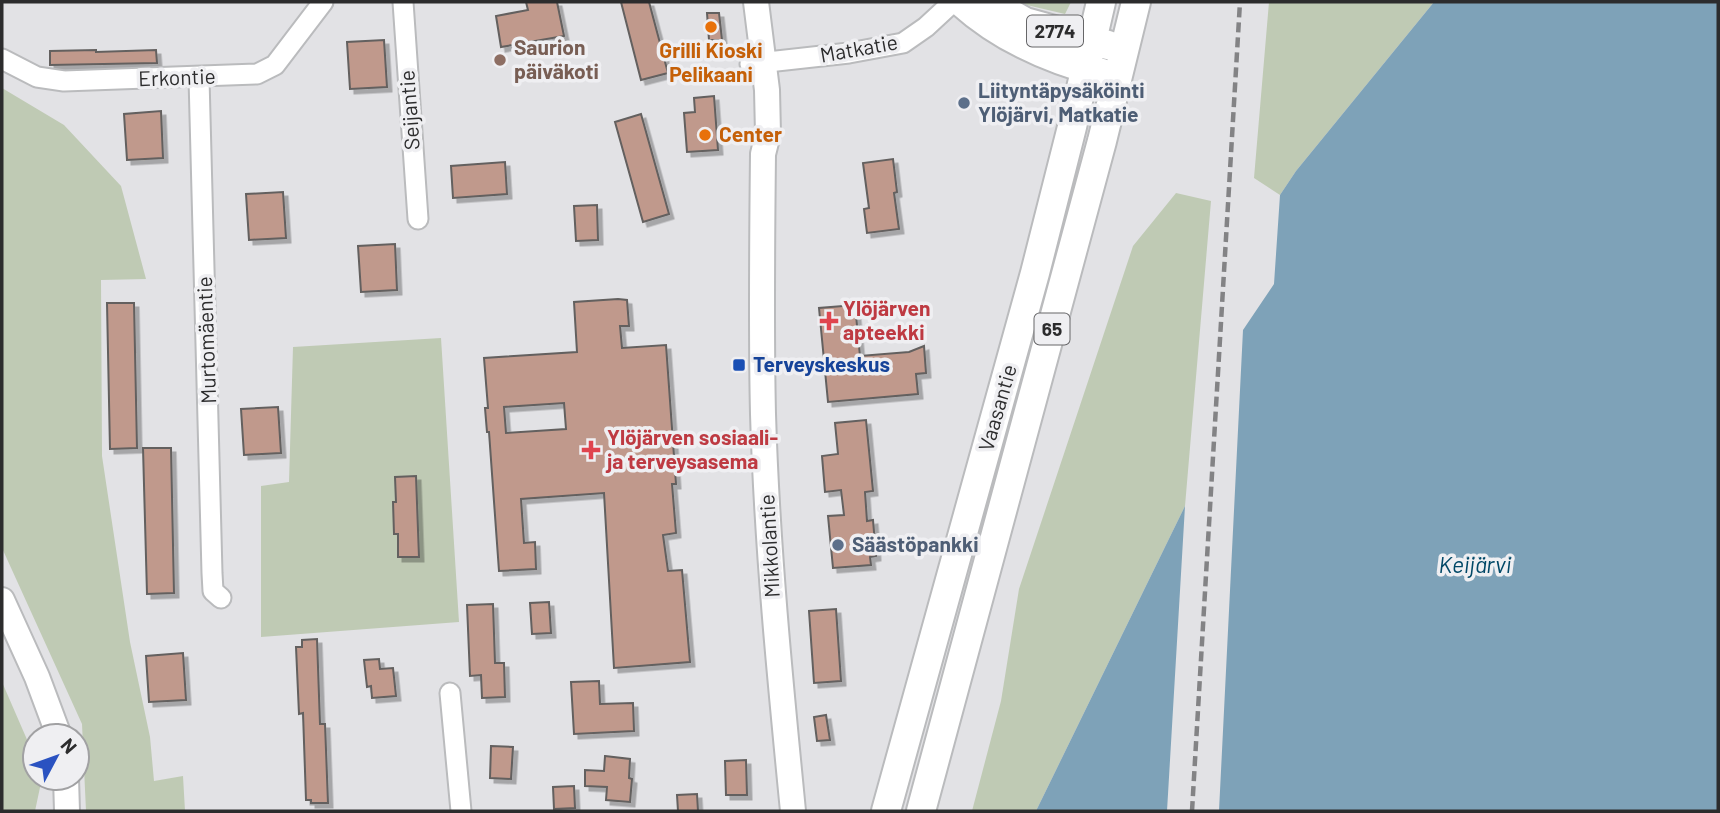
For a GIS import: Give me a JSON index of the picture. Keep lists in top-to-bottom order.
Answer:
{
  "streets": {
    "highway": ["2774", "65", "Vaasantie"],
    "main road": ["Mikkolantie"],
    "street": [
      "Matkatie",
      "Erkontie",
      "Seijantie",
      "Murtomäentie"
    ]
  },
  "crossings": [
    ["2774", "Vaasantie"],
    ["Matkatie", "Mikkolantie"],
    ["Erkontie", "Murtomäentie"]
  ],
  "water": ["Keijärvi"],
  "places": {
    "other": [
      "Grilli Kioski Pelikaani",
      "Saurion päiväkoti",
      "Liityntäpysäköinti Ylöjärvi, Matkatie",
      "Center",
      "Säästöpankki"
    ],
    "health": ["Ylöjärven apteekki", "Ylöjärven sosiaali- ja terveysasema"],
    "transit": ["Terveyskeskus"]
  },
  "north": "top right"
}
